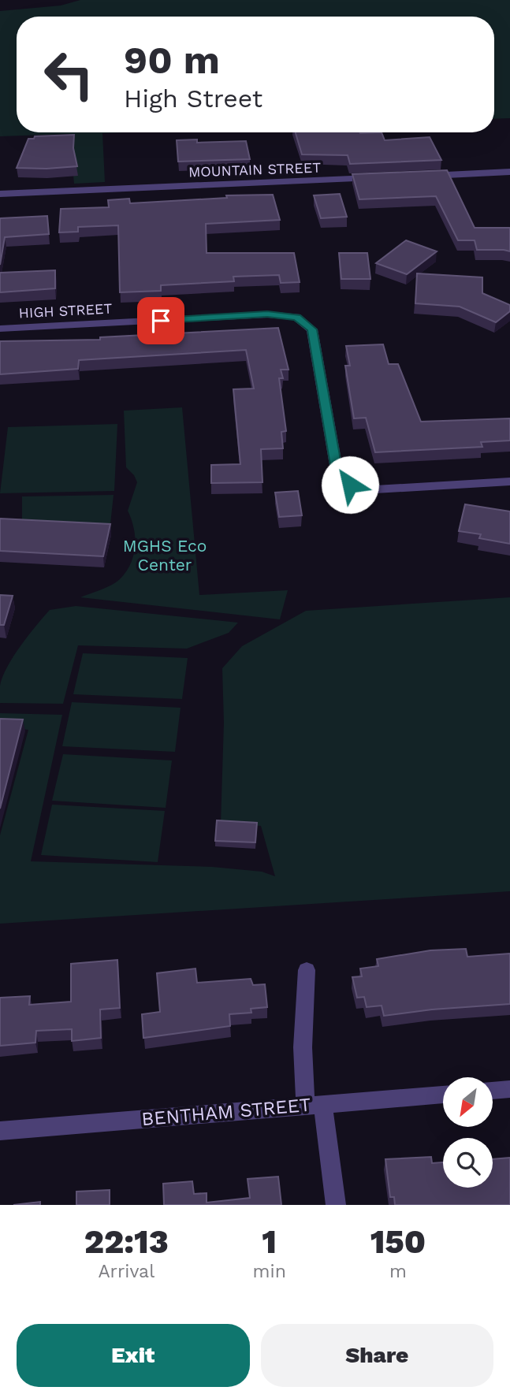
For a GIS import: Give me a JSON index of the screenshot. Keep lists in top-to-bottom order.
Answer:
{
  "streets": {
    "street": ["MOUNTAIN STREET", "HIGH STREET", "BENTHAM STREET"]
  },
  "parks": ["MGHS Eco Center"],
  "north": "bottom left",
  "page": {
    "turn": ["90 m", "High Street"],
    "eta": [
      "22:13",
      "Arrival",
      "1",
      "min",
      "150",
      "m"
    ],
    "buttons": ["Exit", "Share"]
  }
}
